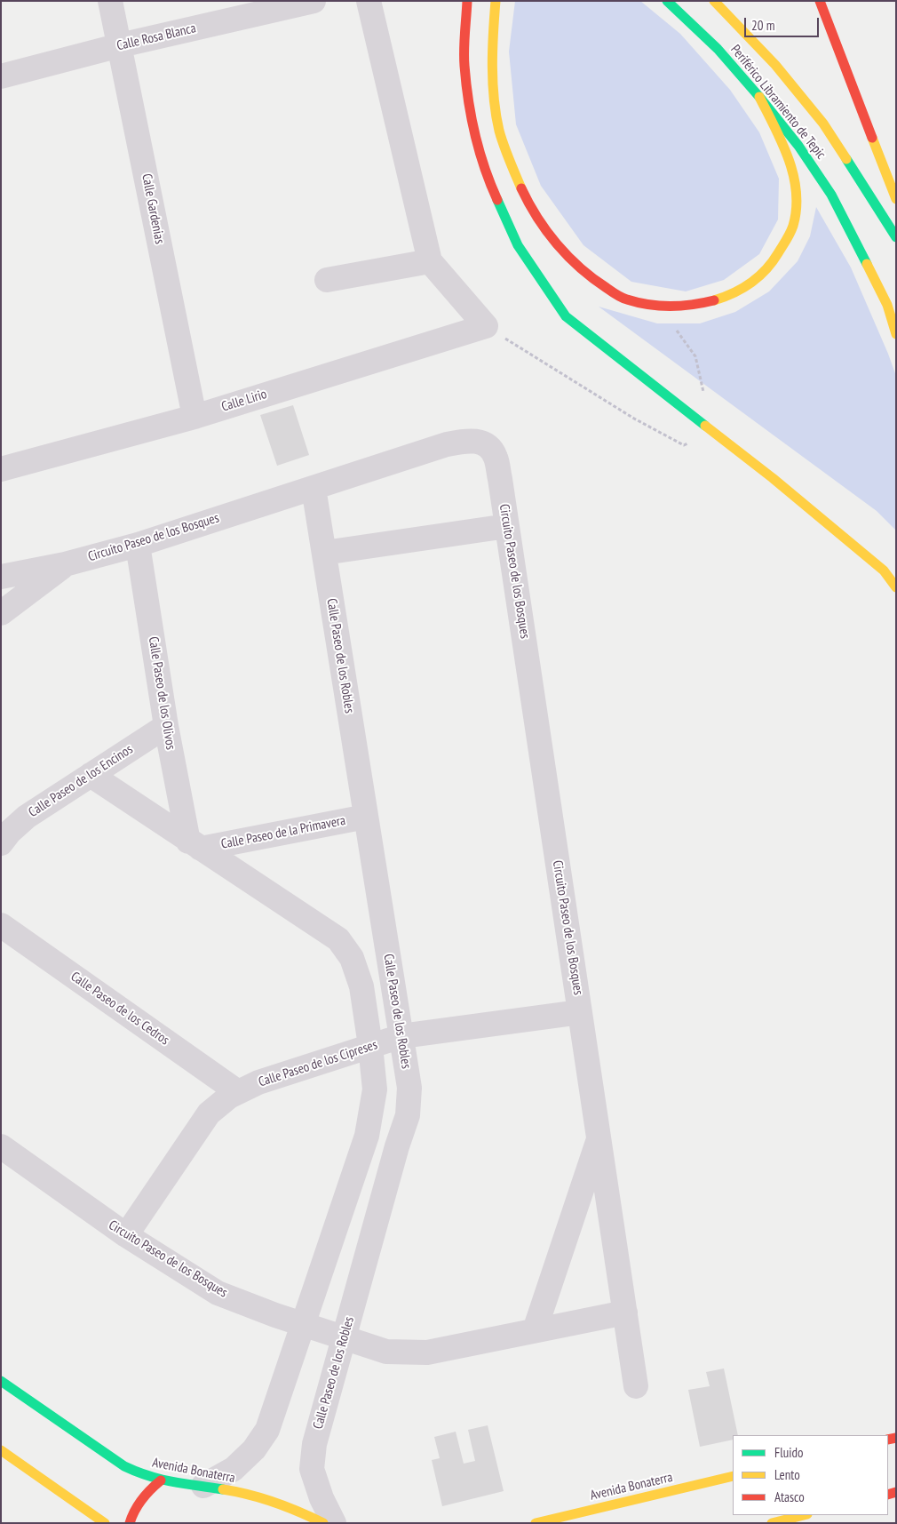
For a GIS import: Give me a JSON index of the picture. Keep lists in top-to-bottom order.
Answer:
{
  "streets": {
    "main road": ["Periférico Libramiento de Tepic", "Avenida Bonaterra"],
    "street": [
      "Calle Rosa Blanca",
      "Calle Gardenias",
      "Calle Lirio",
      "Circuito Paseo de los Bosques",
      "Calle Paseo de los Robles",
      "Calle Paseo de los Olivos",
      "Calle Paseo de los Encinos",
      "Calle Paseo de la Primavera",
      "Calle Paseo de los Cedros",
      "Calle Paseo de los Cipreses"
    ]
  },
  "crossings": [
    ["Calle Rosa Blanca", "Calle Gardenias"],
    ["Calle Gardenias", "Calle Lirio"],
    ["Circuito Paseo de los Bosques", "Calle Paseo de los Robles"],
    ["Circuito Paseo de los Bosques", "Calle Paseo de los Olivos"],
    ["Circuito Paseo de los Bosques", "Calle Paseo de los Cipreses"],
    ["Calle Paseo de los Robles", "Calle Paseo de la Primavera"],
    ["Calle Paseo de los Robles", "Calle Paseo de los Cipreses"],
    ["Calle Paseo de los Olivos", "Calle Paseo de los Encinos"],
    ["Calle Paseo de los Olivos", "Calle Paseo de la Primavera"],
    ["Calle Paseo de los Cedros", "Calle Paseo de los Cipreses"]
  ],
  "legend": ["Fluido", "Lento", "Atasco"],
  "scale_bar": "20 m"
}
